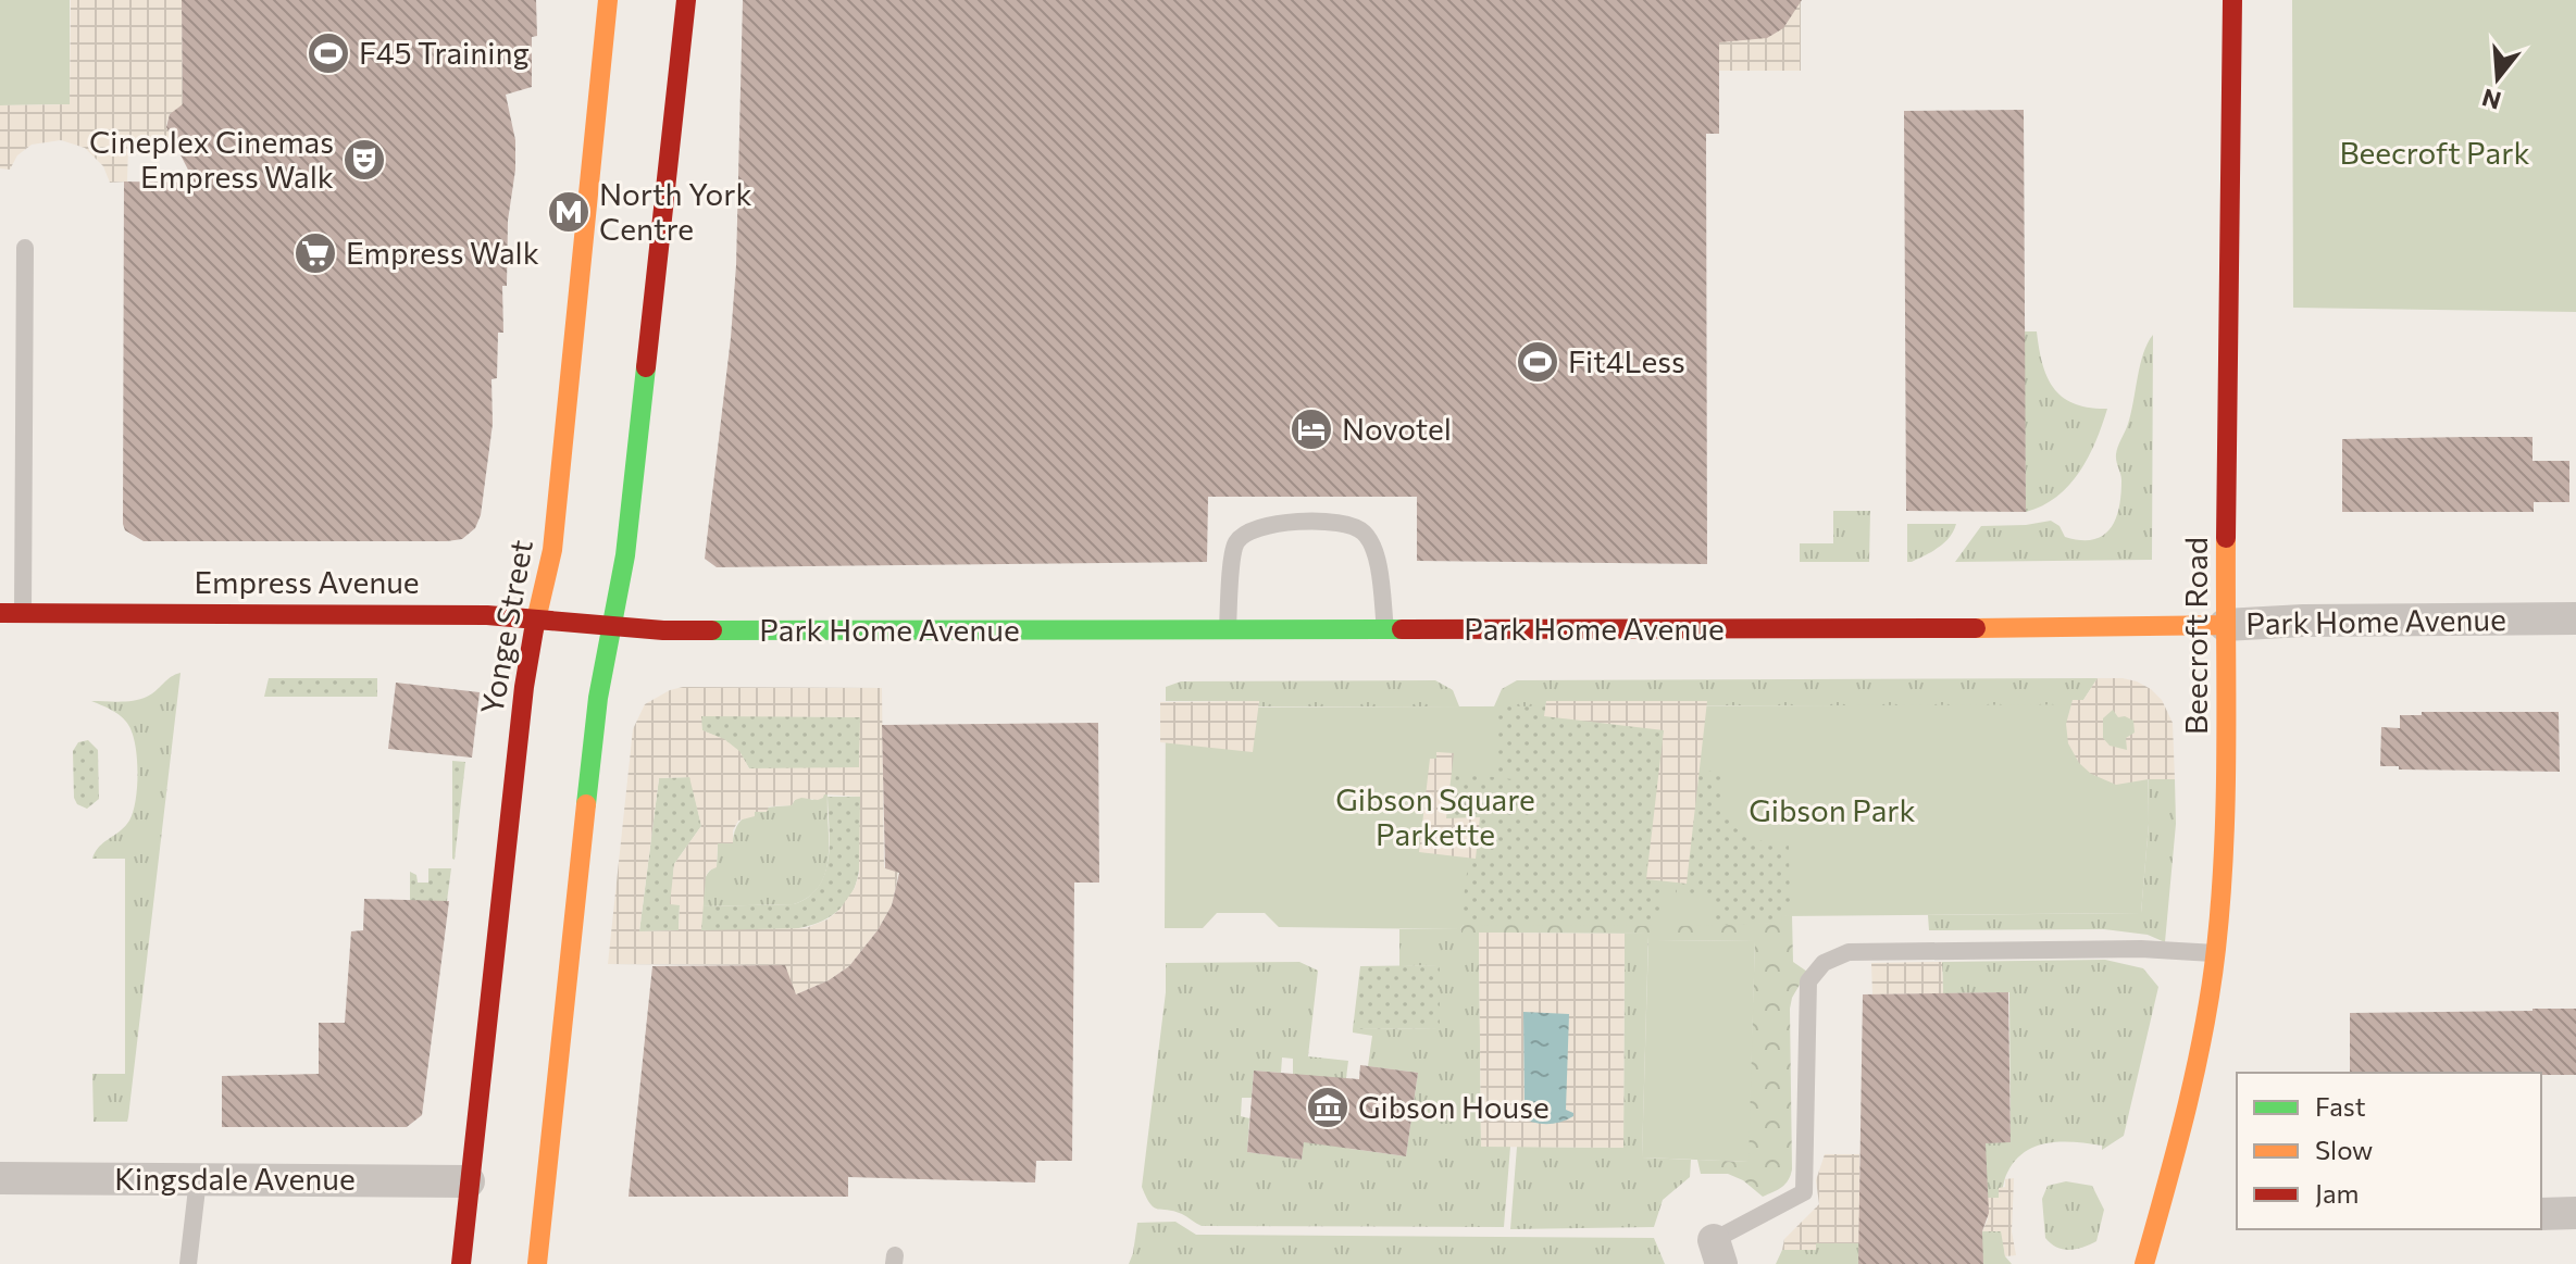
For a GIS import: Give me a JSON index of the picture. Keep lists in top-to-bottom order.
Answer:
{
  "streets": {
    "street": [
      "Empress Avenue",
      "Park Home Avenue",
      "Yonge Street",
      "Beecroft Road",
      "Kingsdale Avenue"
    ]
  },
  "crossings": [
    ["Empress Avenue", "Park Home Avenue"],
    ["Empress Avenue", "Yonge Street"],
    ["Park Home Avenue", "Beecroft Road"],
    ["Yonge Street", "Kingsdale Avenue"]
  ],
  "parks": ["Beecroft Park", "Gibson Square Parkette", "Gibson Park"],
  "places": {
    "sports": ["F45 Training", "Fit4Less"],
    "theatre": ["Cineplex Cinemas Empress Walk"],
    "metro station": ["North York Centre"],
    "supermarket": ["Empress Walk"],
    "hotel": ["Novotel"],
    "museum": ["Gibson House"]
  },
  "legend": ["Fast", "Slow", "Jam"],
  "north": "bottom"
}
